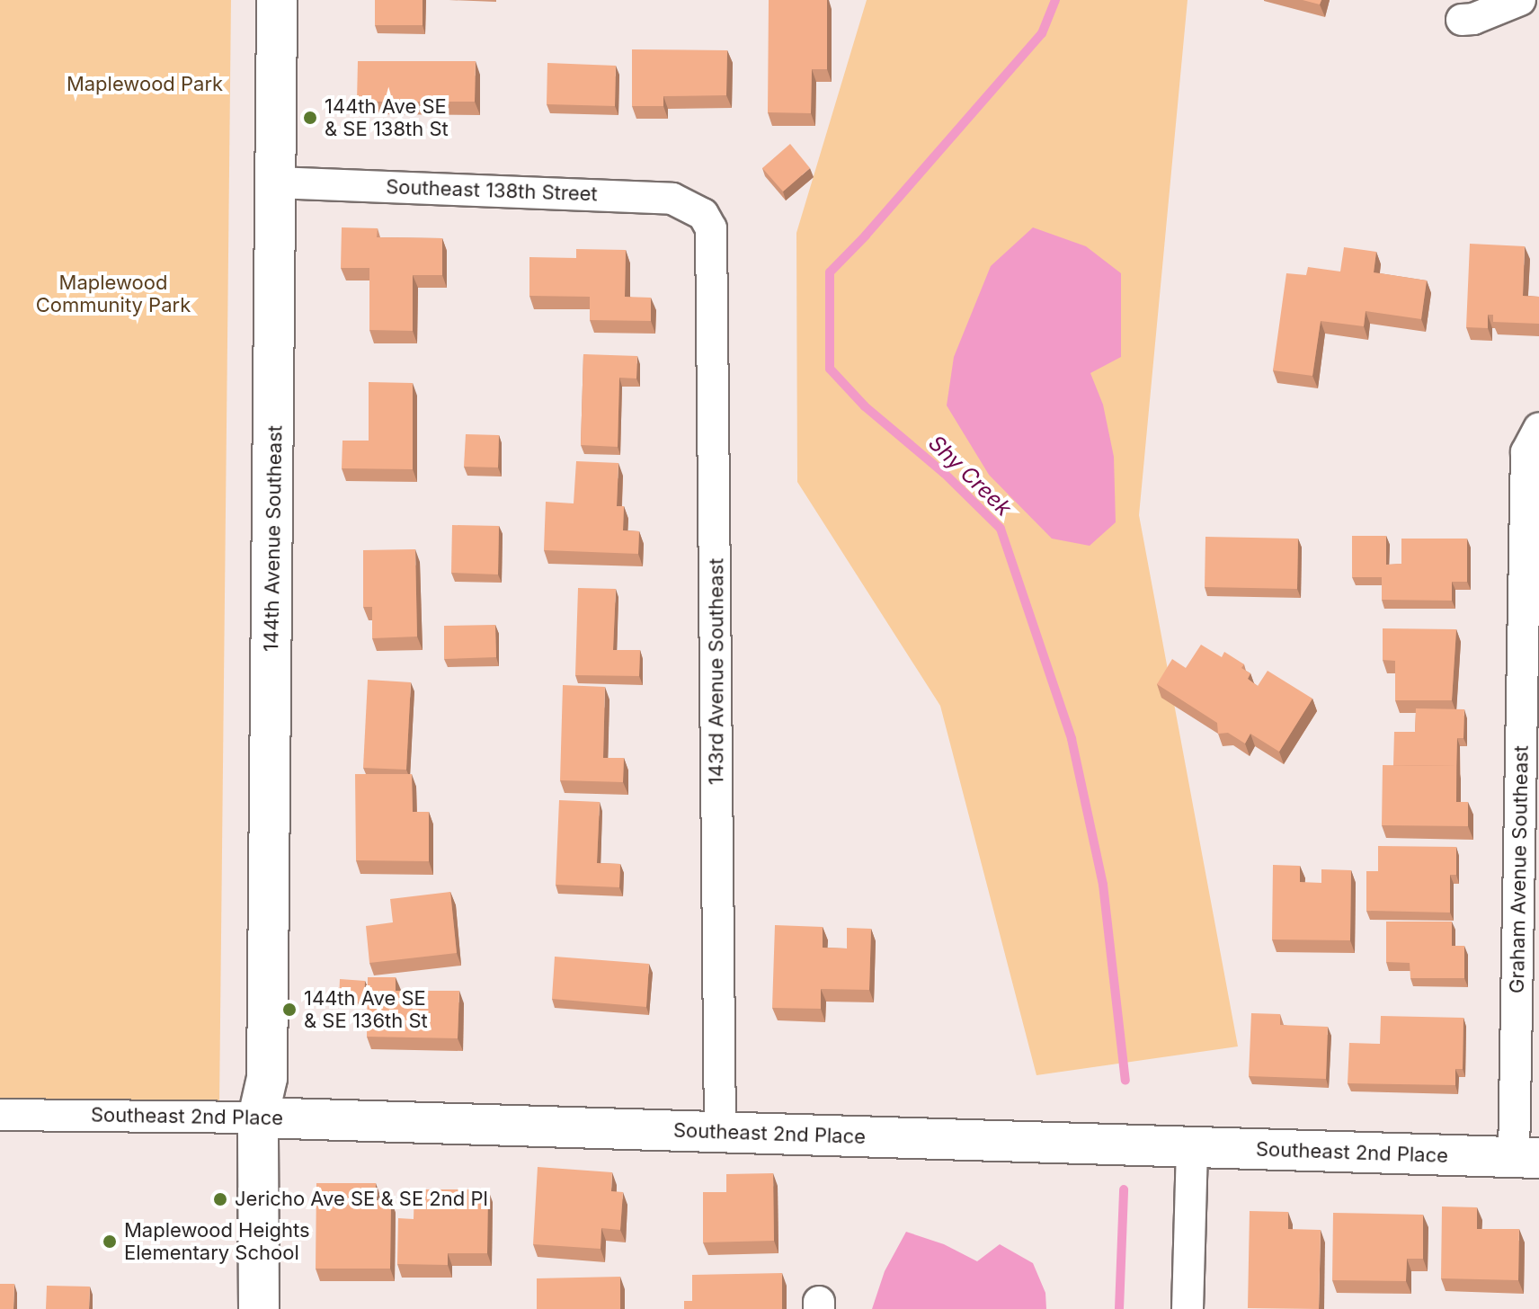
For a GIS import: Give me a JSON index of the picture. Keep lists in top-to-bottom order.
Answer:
{
  "streets": {
    "street": [
      "Southeast 138th Street",
      "144th Avenue Southeast",
      "143rd Avenue Southeast",
      "Graham Avenue Southeast",
      "Southeast 2nd Place"
    ]
  },
  "crossings": [
    ["Southeast 138th Street", "144th Avenue Southeast"],
    ["Southeast 138th Street", "143rd Avenue Southeast"],
    ["144th Avenue Southeast", "Southeast 2nd Place"],
    ["143rd Avenue Southeast", "Southeast 2nd Place"],
    ["Graham Avenue Southeast", "Southeast 2nd Place"]
  ],
  "water": ["Shy Creek"],
  "parks": ["Maplewood Park", "Maplewood Community Park"],
  "places": [
    "144th Ave SE & SE 138th St",
    "144th Ave SE & SE 136th St",
    "Jericho Ave SE & SE 2nd Pl",
    "Maplewood Heights Elementary School"
  ]
}
